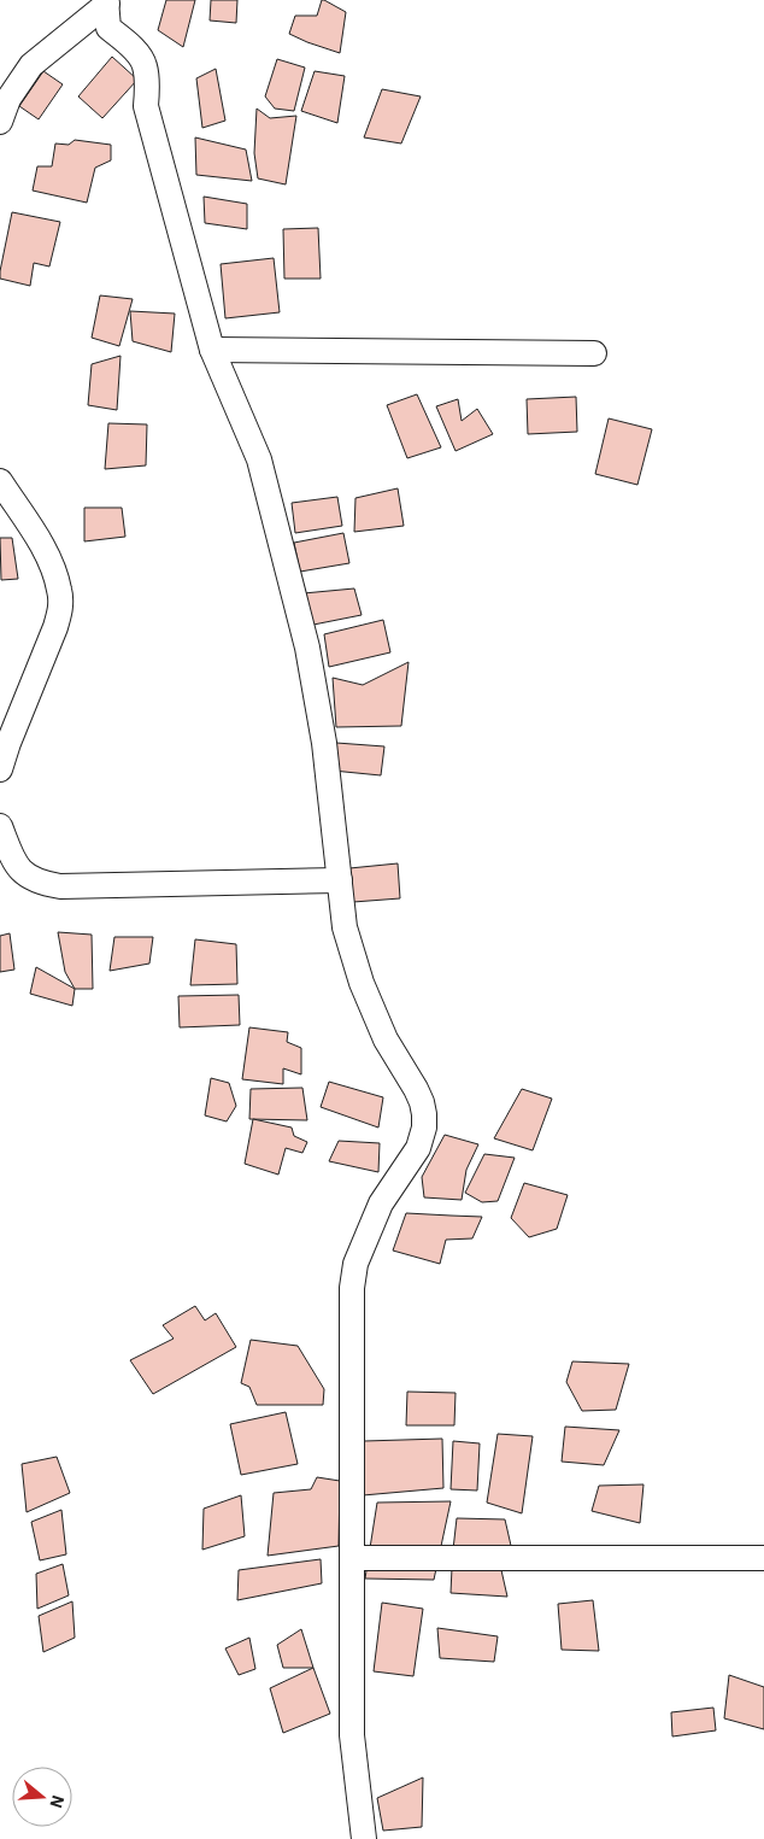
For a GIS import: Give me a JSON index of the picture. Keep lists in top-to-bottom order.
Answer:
{
  "north": "right"
}
